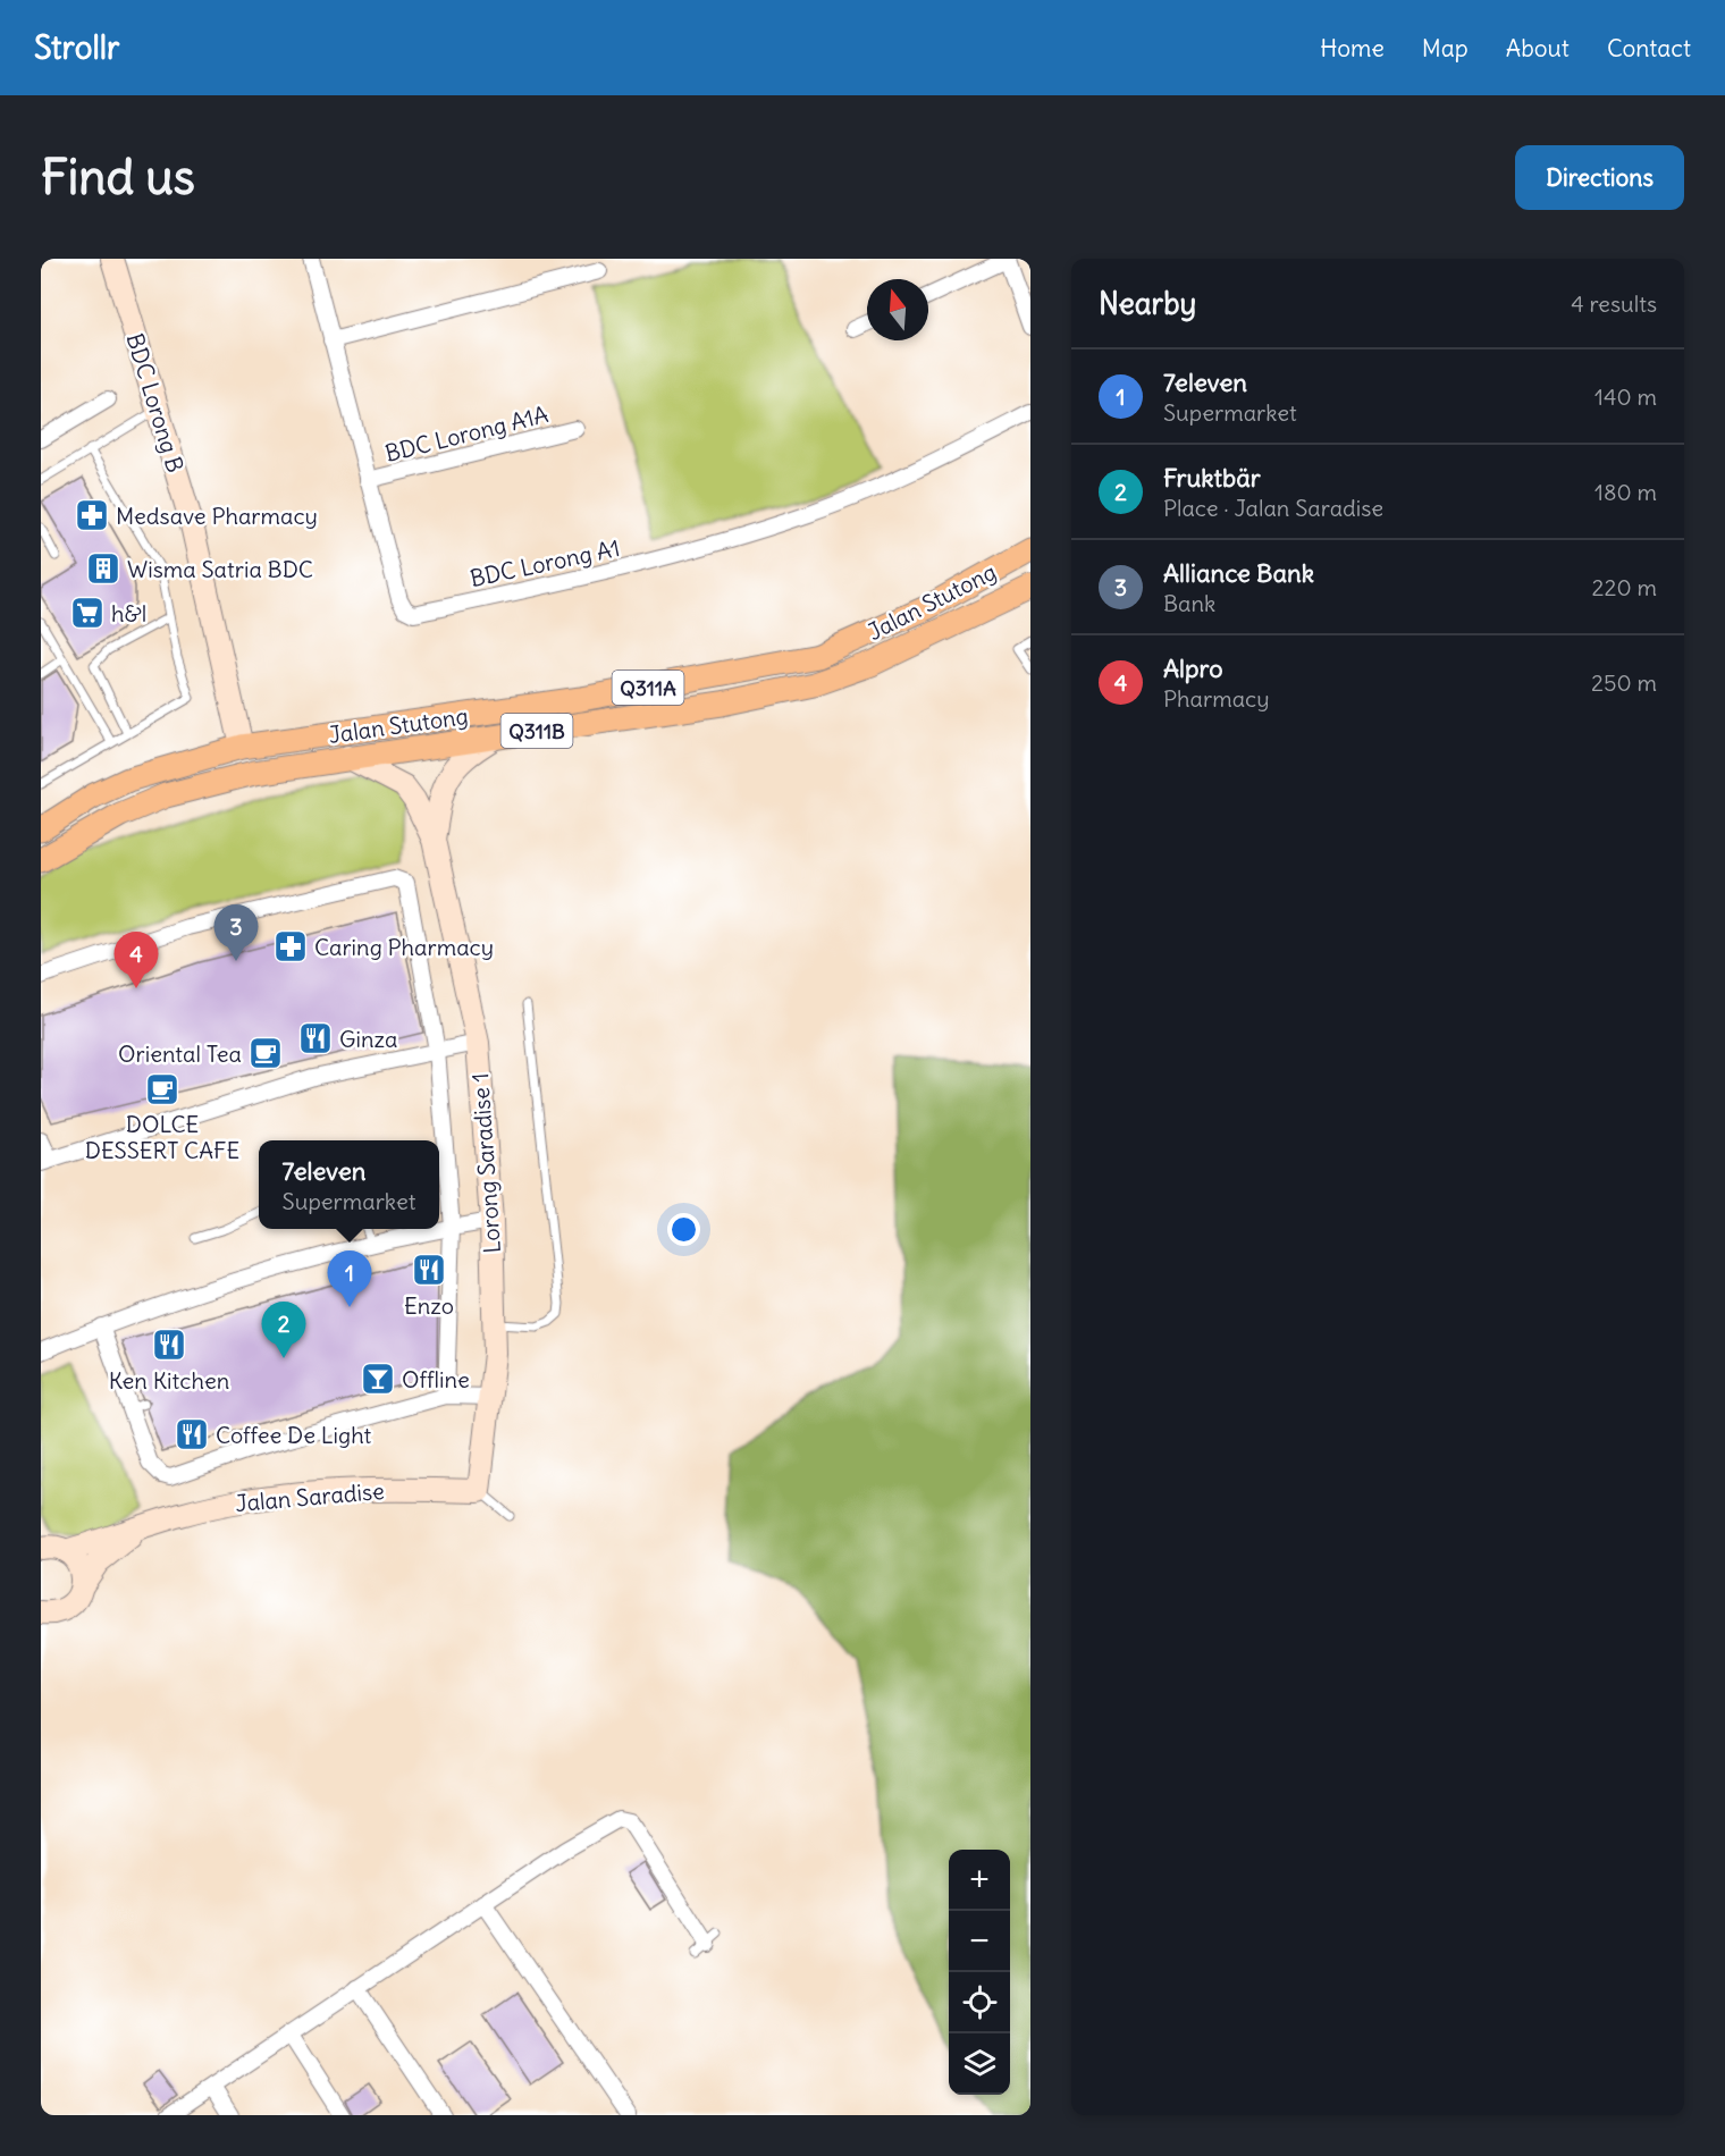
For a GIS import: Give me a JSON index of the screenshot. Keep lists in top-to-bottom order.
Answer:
{
  "streets": {
    "main road": ["Jalan Stutong", "Q311A", "Q311B"],
    "street": [
      "BDC Lorong B",
      "BDC Lorong A1A",
      "BDC Lorong A1",
      "Lorong Saradise 1",
      "Jalan Saradise"
    ]
  },
  "crossings": [
    ["BDC Lorong B", "Jalan Stutong"],
    ["BDC Lorong A1A", "BDC Lorong A1"],
    ["Lorong Saradise 1", "Jalan Saradise"]
  ],
  "places": {
    "pharmacy": ["Medsave Pharmacy", "Caring Pharmacy"],
    "building": ["Wisma Satria BDC"],
    "supermarket": ["h&l"],
    "restaurant": [
      "Ginza",
      "Enzo",
      "Ken Kitchen",
      "Coffee De Light"
    ],
    "cafe": ["Oriental Tea", "DOLCE DESSERT CAFE"],
    "bar": ["Offline"]
  },
  "north": "top",
  "page": {
    "header": "Strollr",
    "nav": [
      "Home",
      "Map",
      "About",
      "Contact"
    ],
    "buttons": "Directions",
    "title": "Find us",
    "heading": ["Nearby", "4 results"],
    "list": [
      {
        "mark": "1",
        "name": "7eleven",
        "note": "Supermarket",
        "value": "140 m"
      },
      {
        "mark": "2",
        "name": "Fruktbär",
        "note": "Place · Jalan Saradise",
        "value": "180 m"
      },
      {
        "mark": "3",
        "name": "Alliance Bank",
        "note": "Bank",
        "value": "220 m"
      },
      {
        "mark": "4",
        "name": "Alpro",
        "note": "Pharmacy",
        "value": "250 m"
      }
    ],
    "pins": [
      "3",
      "4",
      "1",
      "2"
    ],
    "popup": ["7eleven", "Supermarket"],
    "map_buttons": ["+", "−"]
  }
}
